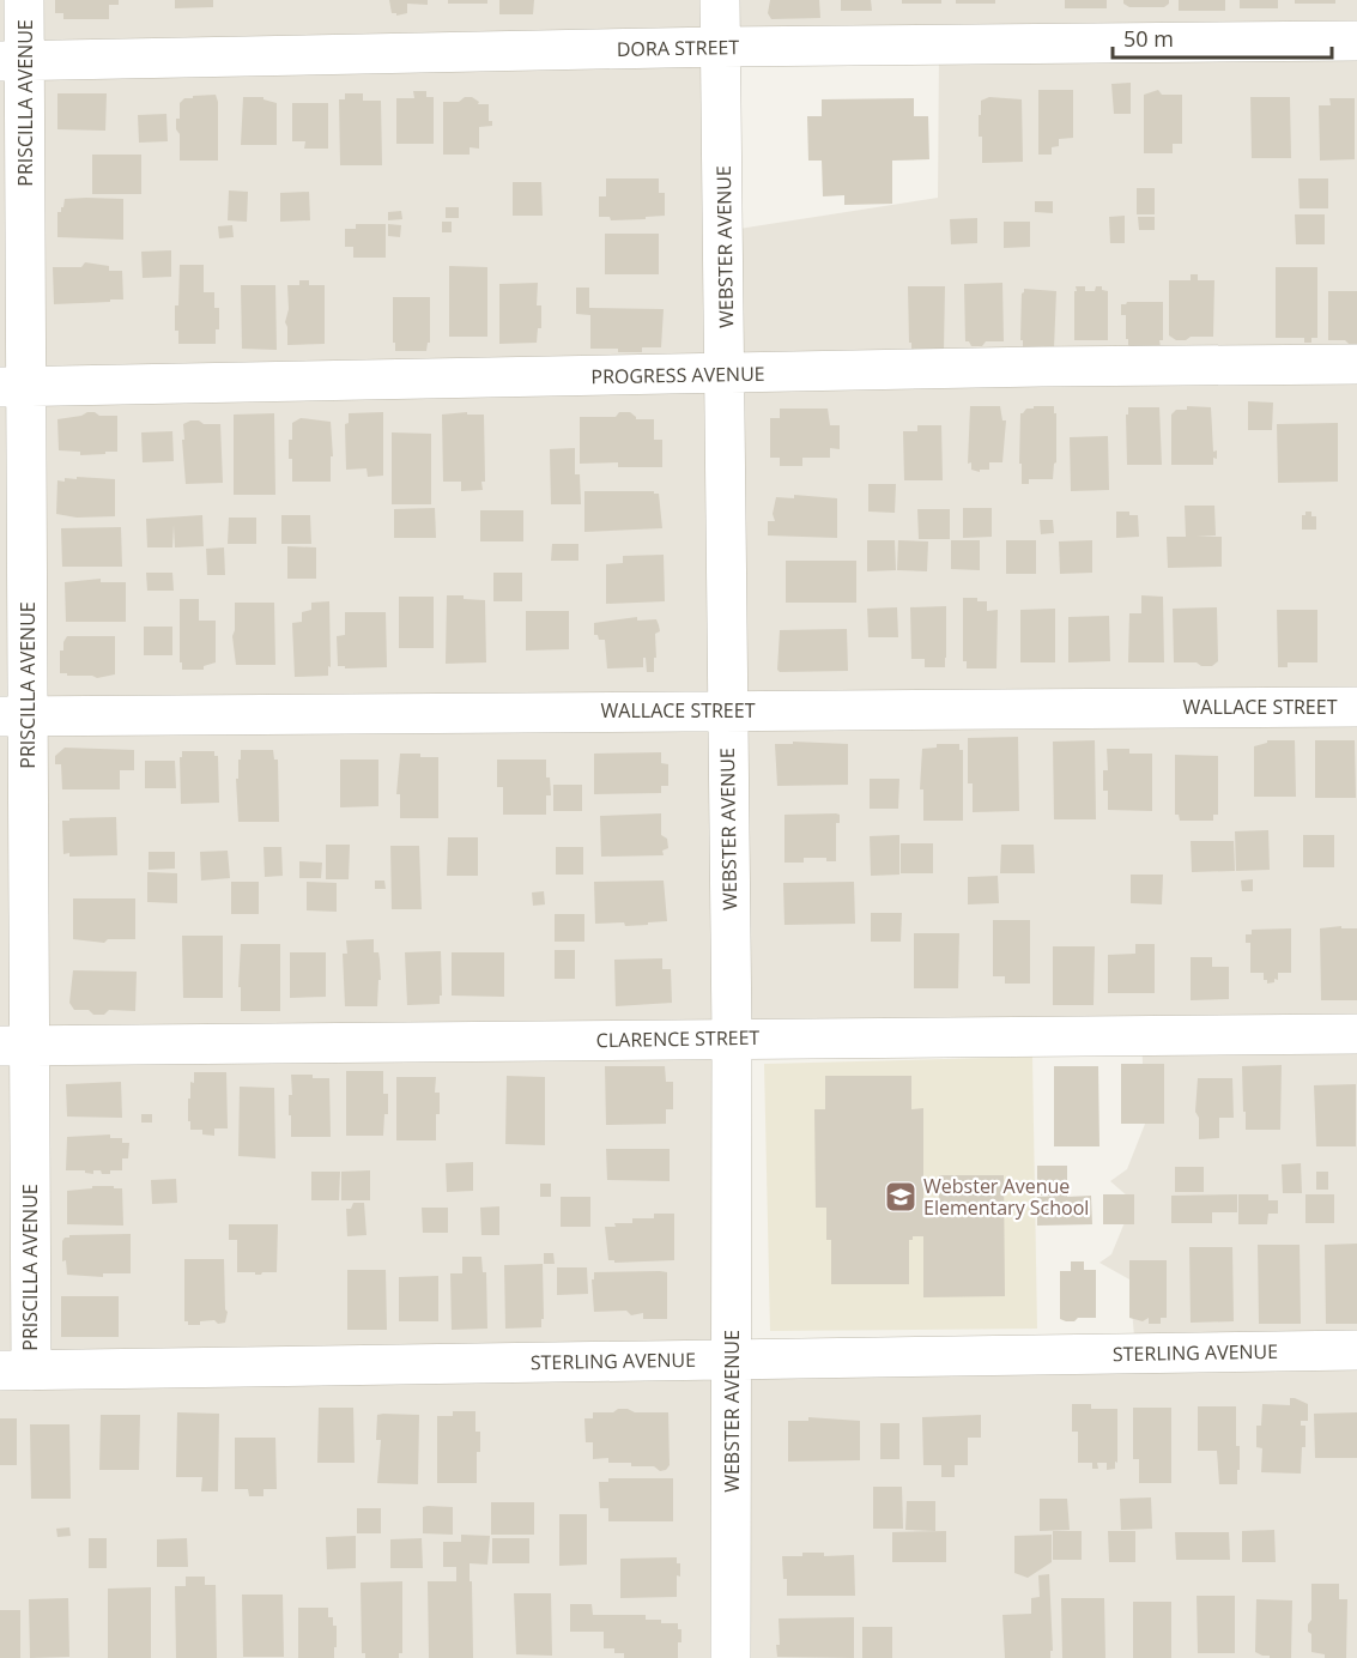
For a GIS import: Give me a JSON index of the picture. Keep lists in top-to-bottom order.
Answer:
{
  "streets": {
    "street": [
      "DORA STREET",
      "PRISCILLA AVENUE",
      "WEBSTER AVENUE",
      "PROGRESS AVENUE",
      "WALLACE STREET",
      "CLARENCE STREET",
      "STERLING AVENUE"
    ]
  },
  "crossings": [
    ["DORA STREET", "PRISCILLA AVENUE"],
    ["DORA STREET", "WEBSTER AVENUE"],
    ["PRISCILLA AVENUE", "PROGRESS AVENUE"],
    ["PRISCILLA AVENUE", "WALLACE STREET"],
    ["PRISCILLA AVENUE", "CLARENCE STREET"],
    ["PRISCILLA AVENUE", "STERLING AVENUE"],
    ["WEBSTER AVENUE", "PROGRESS AVENUE"],
    ["WEBSTER AVENUE", "WALLACE STREET"],
    ["WEBSTER AVENUE", "CLARENCE STREET"],
    ["WEBSTER AVENUE", "STERLING AVENUE"]
  ],
  "places": {
    "school or university": ["Webster Avenue Elementary School"]
  },
  "scale_bar": "50 m"
}
